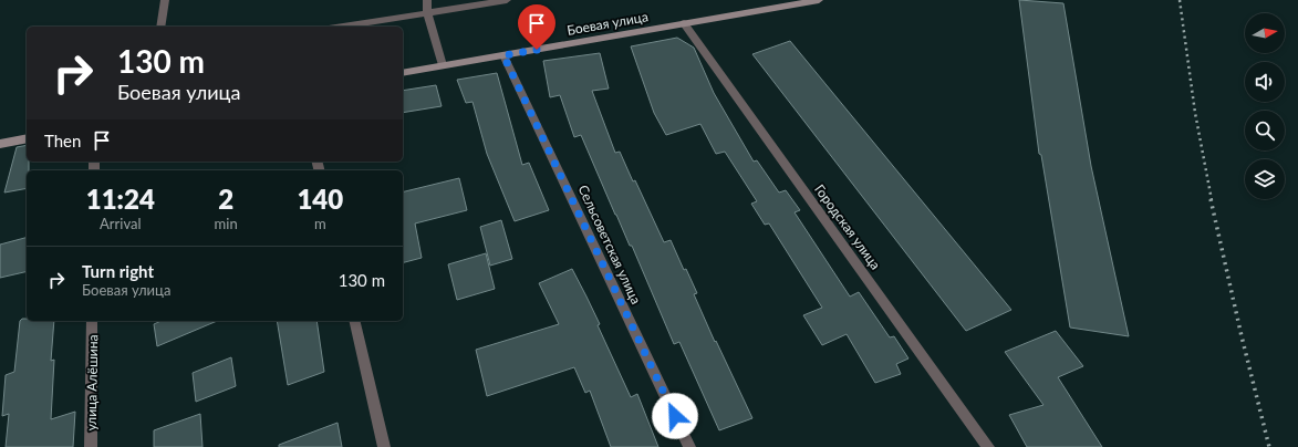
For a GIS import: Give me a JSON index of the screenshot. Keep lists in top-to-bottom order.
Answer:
{
  "streets": {
    "main road": ["Боевая улица"],
    "street": ["Городская улица", "Сельсоветская улица", "улица Алёшина"]
  },
  "crossings": [
    ["Боевая улица", "Городская улица"],
    ["Боевая улица", "Сельсоветская улица"]
  ],
  "north": "right",
  "page": {
    "turn": ["130 m", "Боевая улица"],
    "then": "Then",
    "eta": [
      "11:24",
      "Arrival",
      "2",
      "min",
      "140",
      "m"
    ],
    "list": [
      {
        "name": "Turn right",
        "note": "Боевая улица",
        "value": "130 m"
      }
    ]
  }
}
